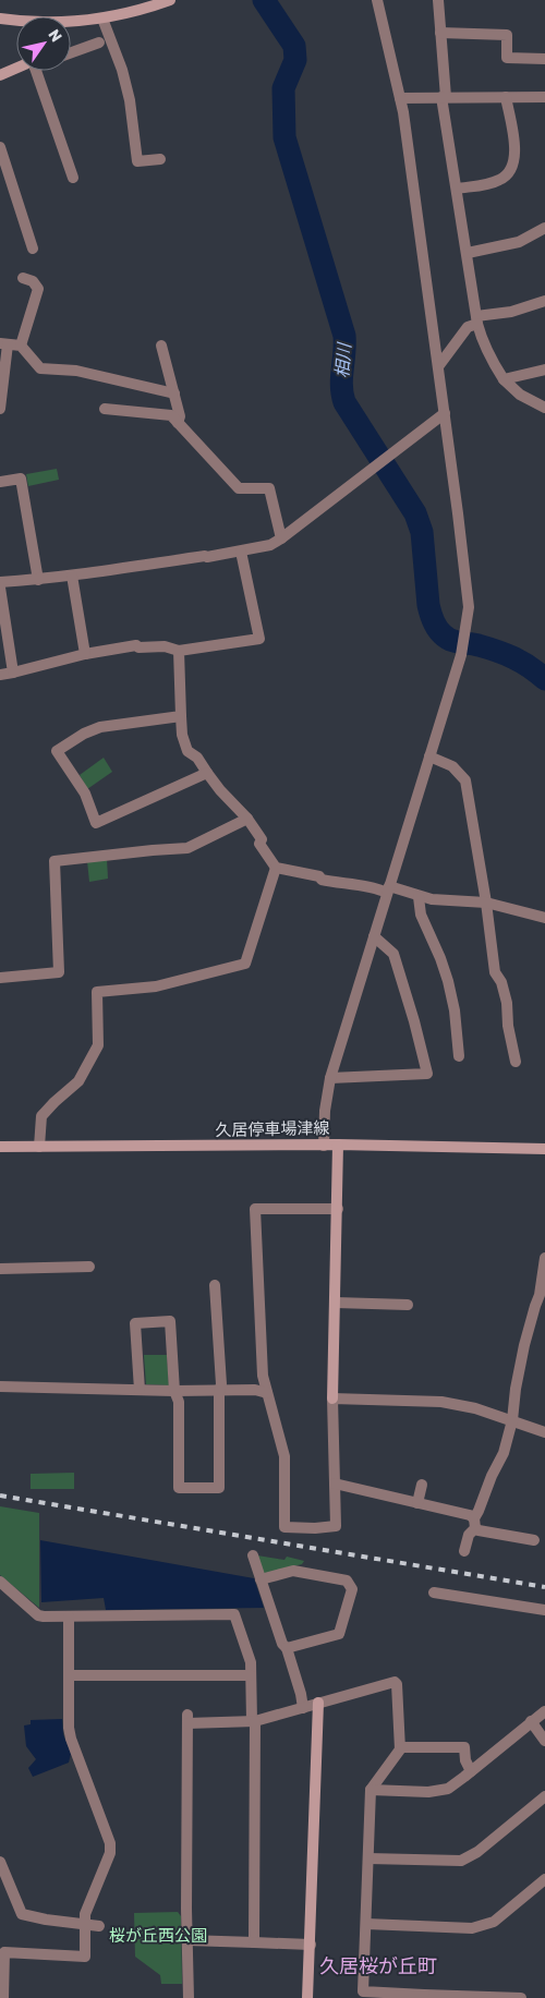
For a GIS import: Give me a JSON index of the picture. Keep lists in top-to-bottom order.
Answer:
{
  "streets": {
    "main road": ["久居停車場津線"]
  },
  "districts": ["久居桜が丘町"],
  "water": ["相川"],
  "parks": ["桜が丘西公園"],
  "north": "top right"
}
